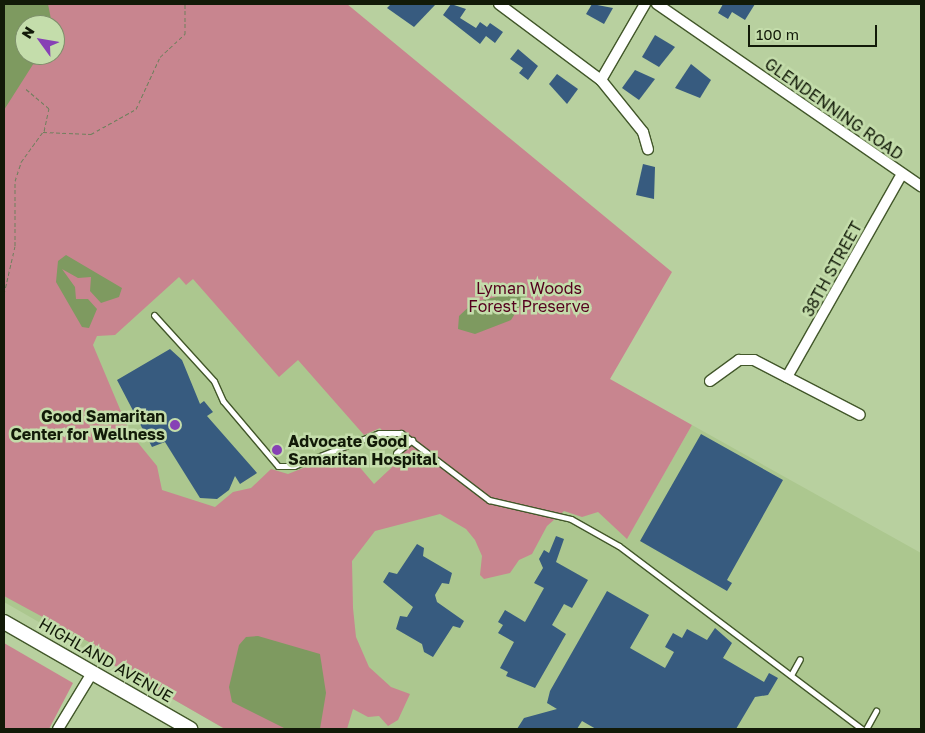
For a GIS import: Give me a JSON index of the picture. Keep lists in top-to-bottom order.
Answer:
{
  "streets": {
    "main road": ["HIGHLAND AVENUE"],
    "street": ["GLENDENNING ROAD", "38TH STREET"]
  },
  "crossings": [
    ["GLENDENNING ROAD", "38TH STREET"]
  ],
  "parks": ["Lyman Woods Forest Preserve"],
  "places": ["Good Samaritan Center for Wellness", "Advocate Good Samaritan Hospital"],
  "scale_bar": "100 m",
  "north": "top left"
}
